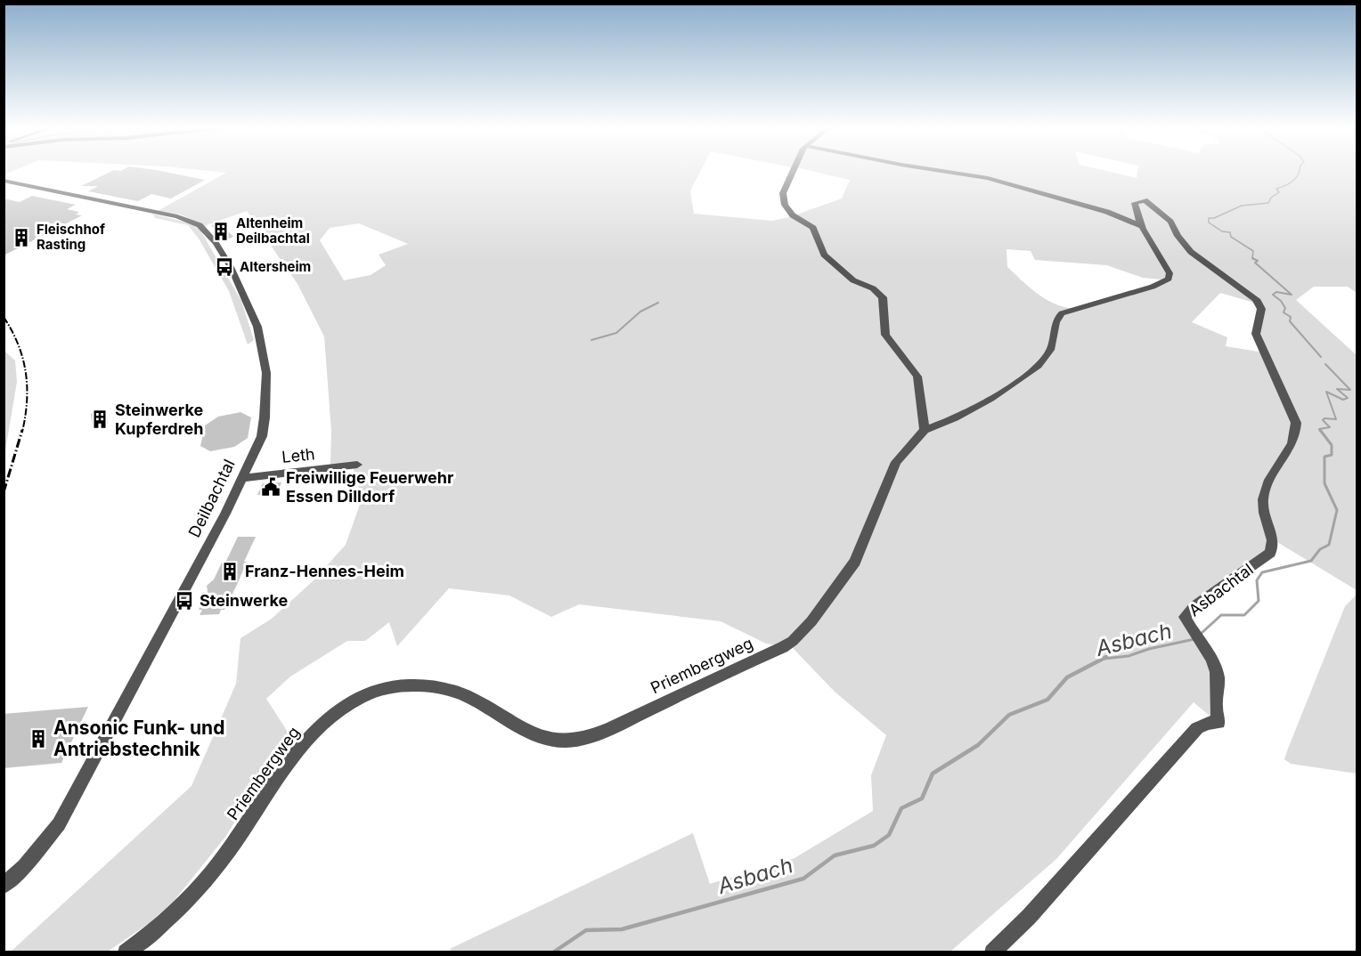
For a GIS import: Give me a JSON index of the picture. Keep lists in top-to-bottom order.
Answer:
{
  "streets": {
    "street": [
      "Leth",
      "Deilbachtal",
      "Asbachtal",
      "Priembergweg"
    ]
  },
  "crossings": [
    ["Leth", "Deilbachtal"]
  ],
  "water": ["Asbach"],
  "places": {
    "building": [
      "Altenheim Deilbachtal",
      "Fleischhof Rasting",
      "Steinwerke Kupferdreh",
      "Franz-Hennes-Heim",
      "Ansonic Funk- und Antriebstechnik"
    ],
    "bus stop": ["Altersheim", "Steinwerke"],
    "public building": ["Freiwillige Feuerwehr Essen Dilldorf"]
  }
}
